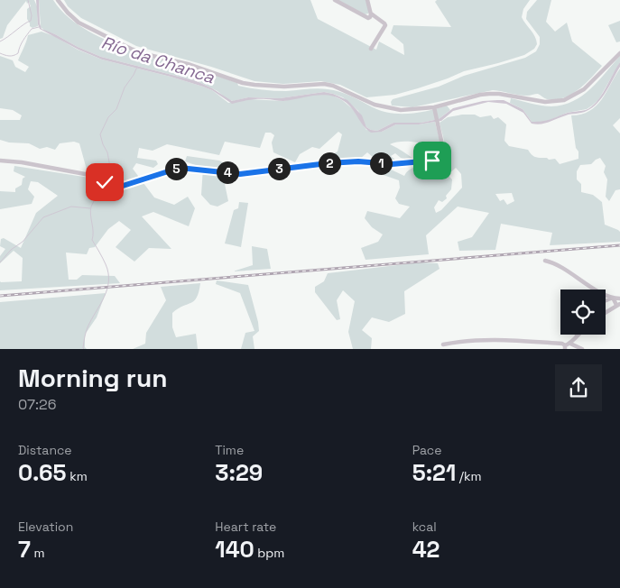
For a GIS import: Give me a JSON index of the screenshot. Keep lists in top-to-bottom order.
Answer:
{
  "water": ["Río da Chanca"],
  "page": {
    "pins": [
      "1",
      "2",
      "3",
      "5",
      "4"
    ],
    "heading": ["Morning run", "07:26"],
    "stats": [
      ["Distance", "0.65 km"],
      ["Time", "3:29"],
      ["Pace", "5:21 /km"],
      ["Elevation", "7 m"],
      ["Heart rate", "140 bpm"],
      ["kcal", "42"]
    ]
  }
}
